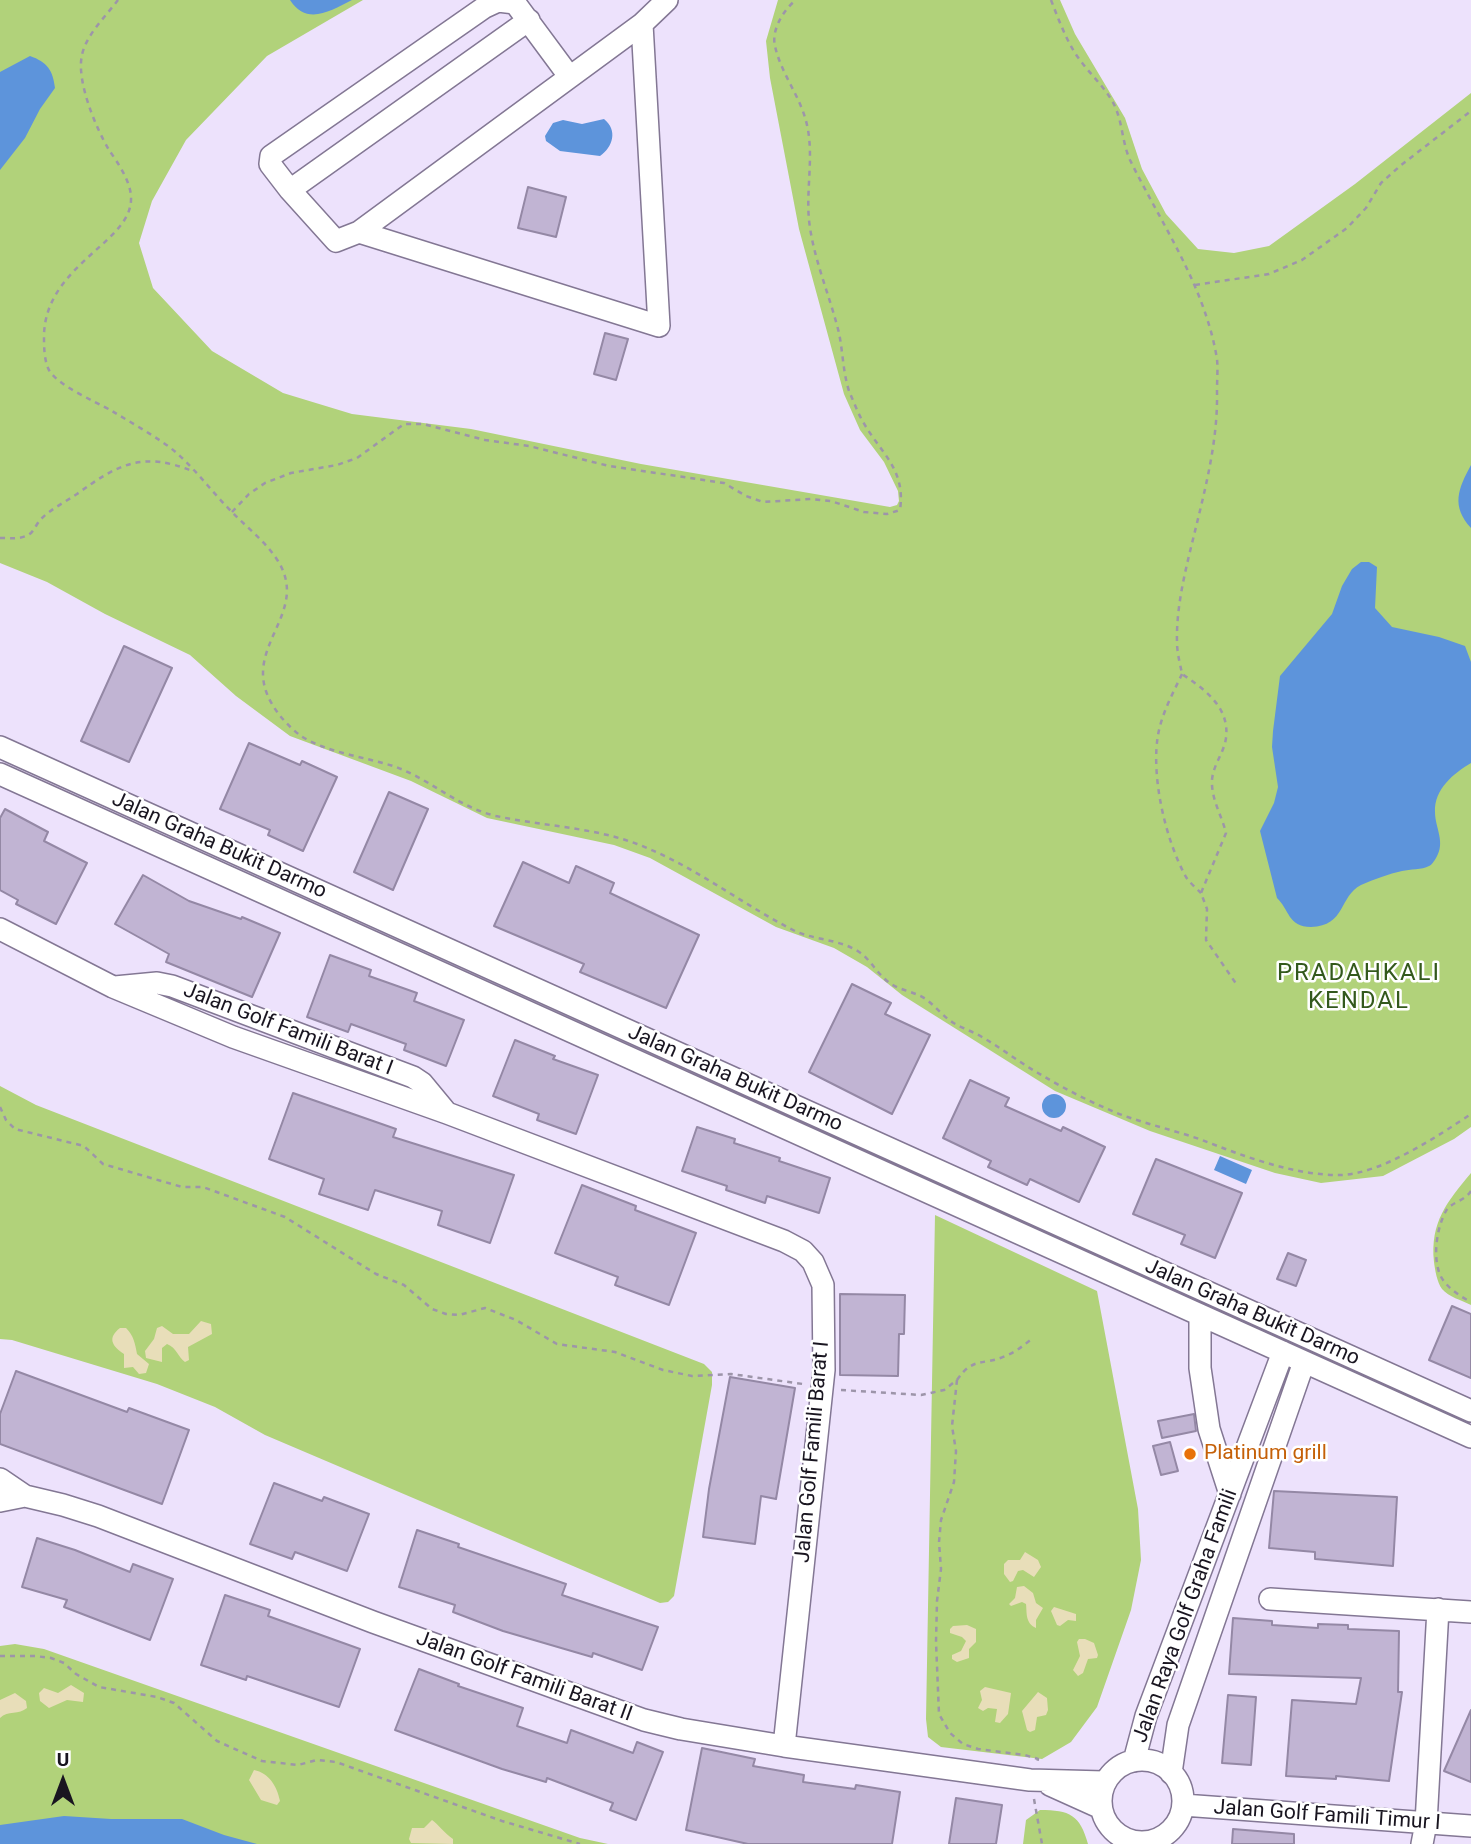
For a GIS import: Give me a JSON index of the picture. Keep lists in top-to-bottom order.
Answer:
{
  "streets": {
    "street": [
      "Jalan Graha Bukit Darmo",
      "Jalan Golf Famili Barat I",
      "Jalan Raya Golf Graha Famili",
      "Jalan Golf Famili Barat II",
      "Jalan Golf Famili Timur I"
    ]
  },
  "crossings": [
    ["Jalan Graha Bukit Darmo", "Jalan Raya Golf Graha Famili"],
    ["Jalan Golf Famili Barat I", "Jalan Golf Famili Barat II"],
    ["Jalan Raya Golf Graha Famili", "Jalan Golf Famili Barat II"],
    ["Jalan Raya Golf Graha Famili", "Jalan Golf Famili Timur I"],
    ["Jalan Golf Famili Barat II", "Jalan Golf Famili Timur I"]
  ],
  "districts": ["PRADAHKALI KENDAL"],
  "places": ["Platinum grill"],
  "north": "top"
}
